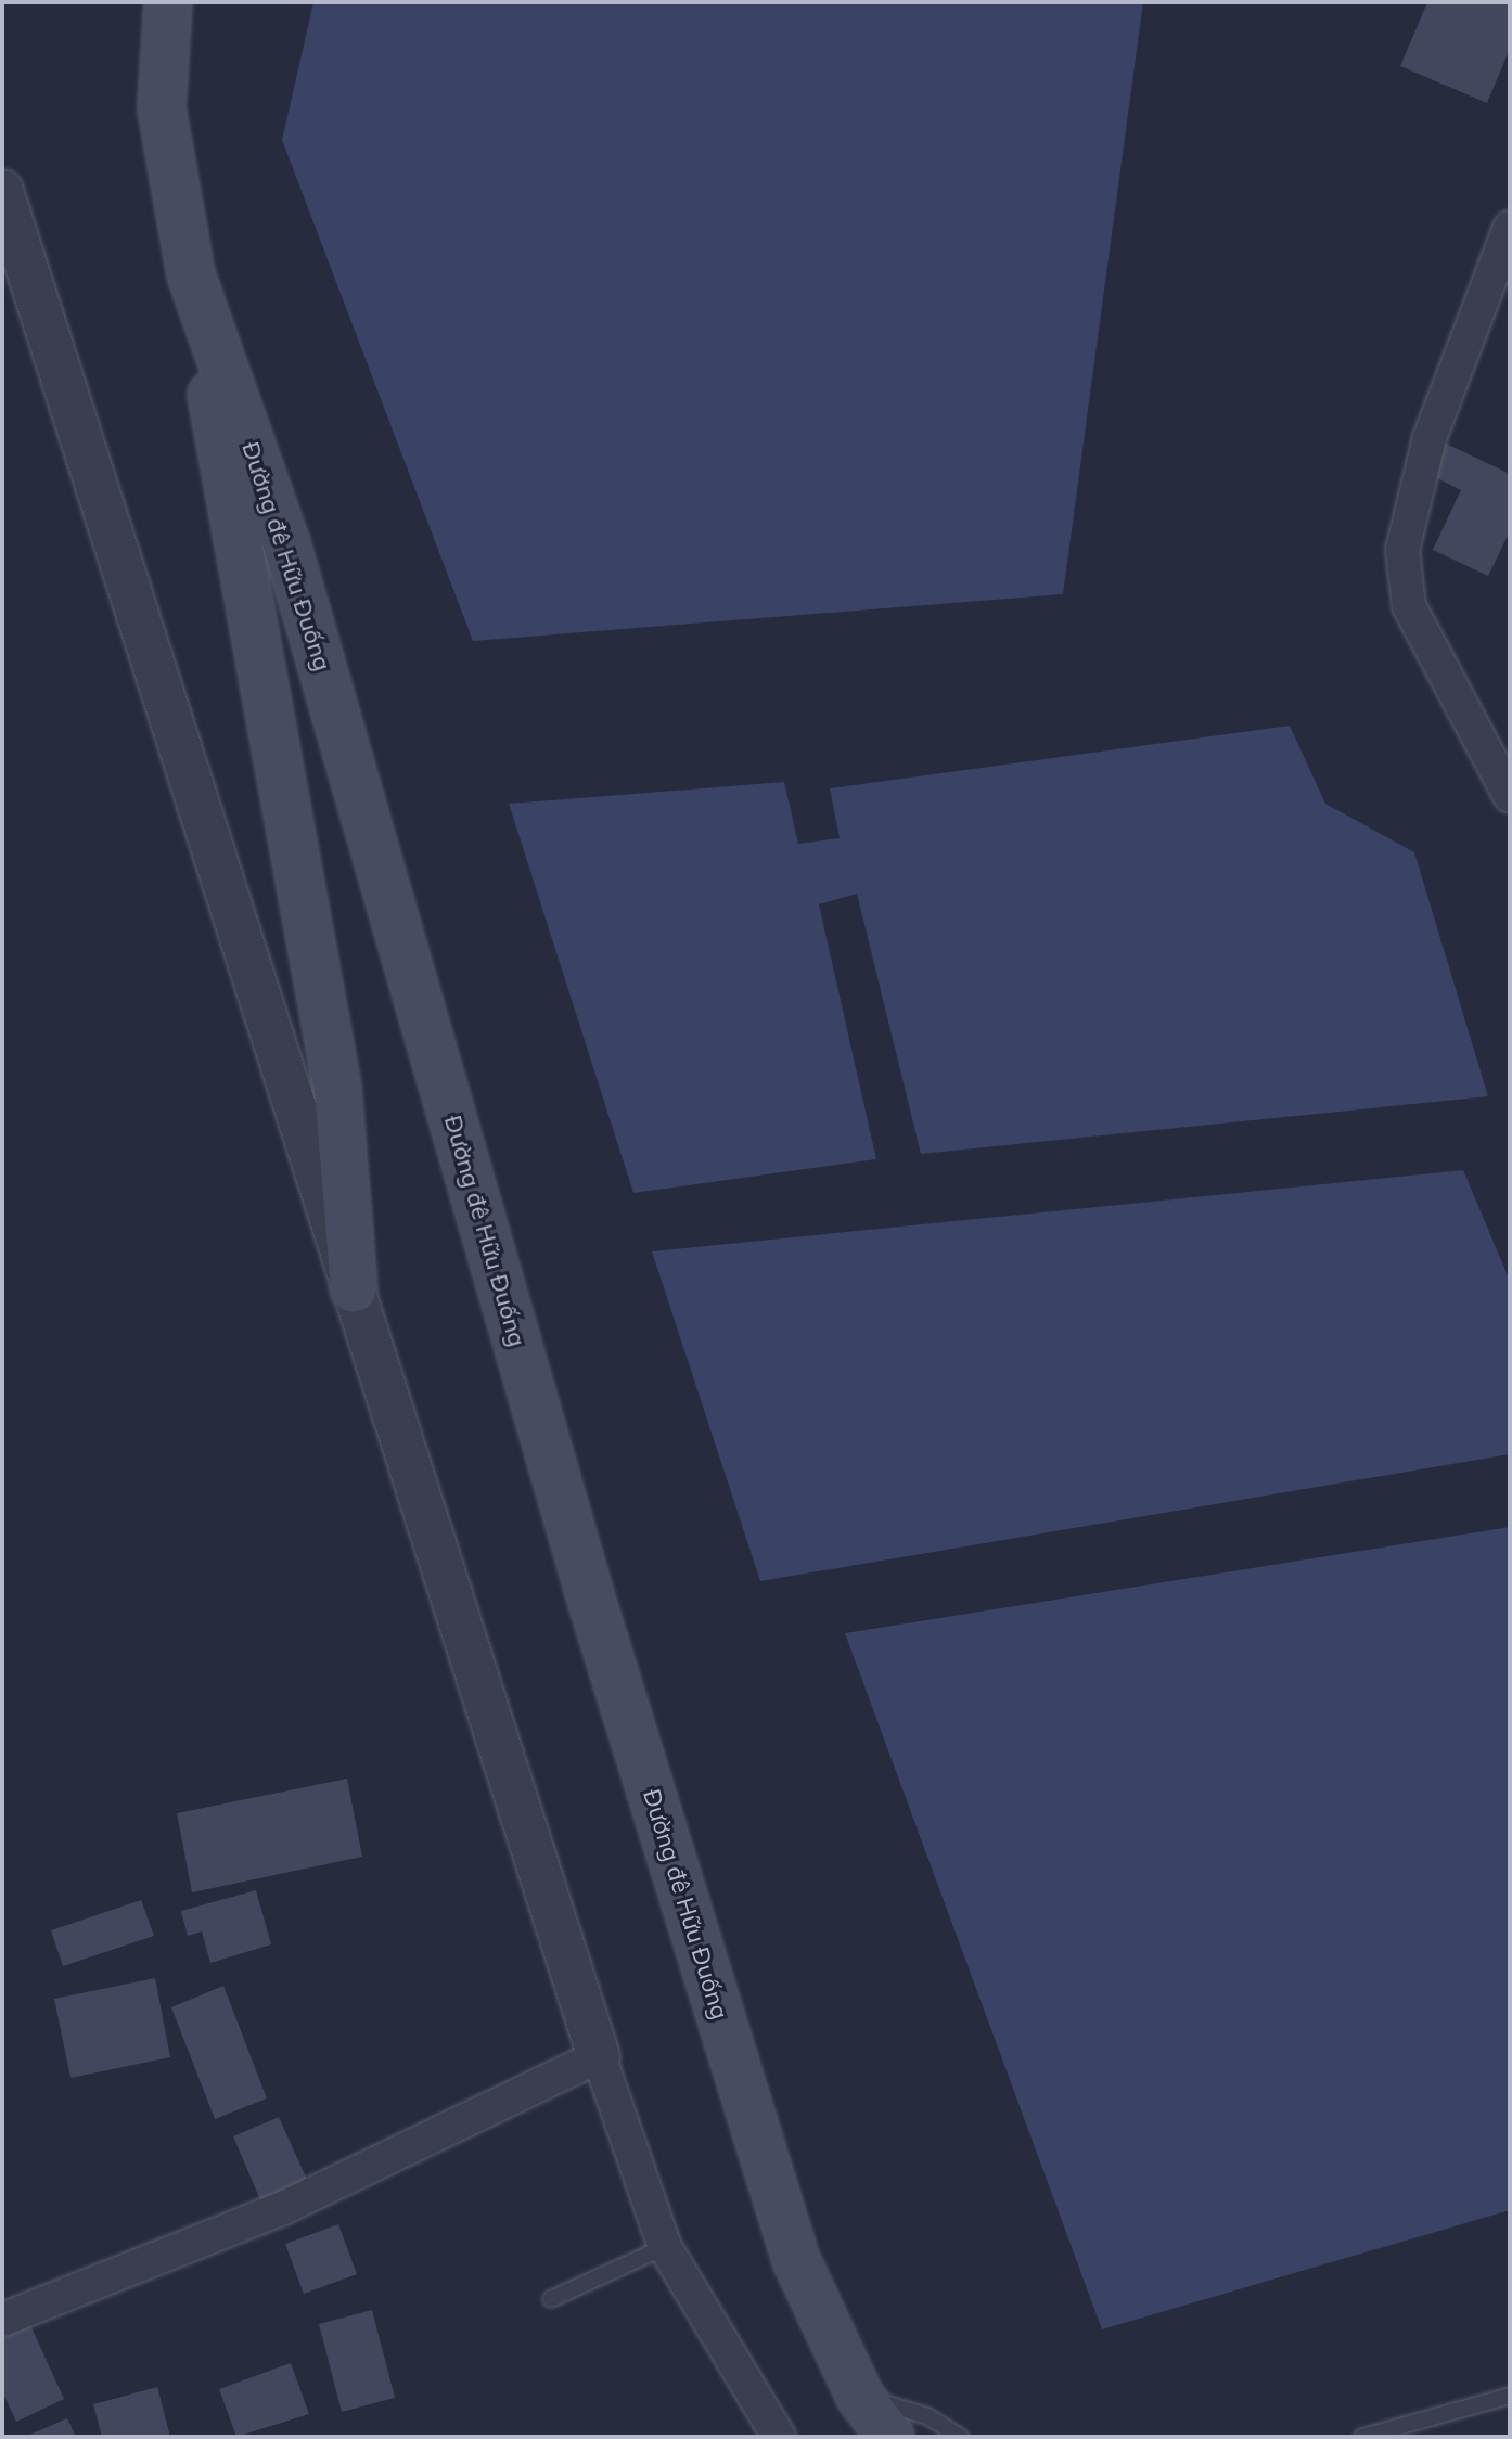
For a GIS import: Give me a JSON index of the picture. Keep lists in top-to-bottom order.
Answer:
{
  "streets": {
    "main road": ["Đường đê Hữu Đuống"]
  }
}
